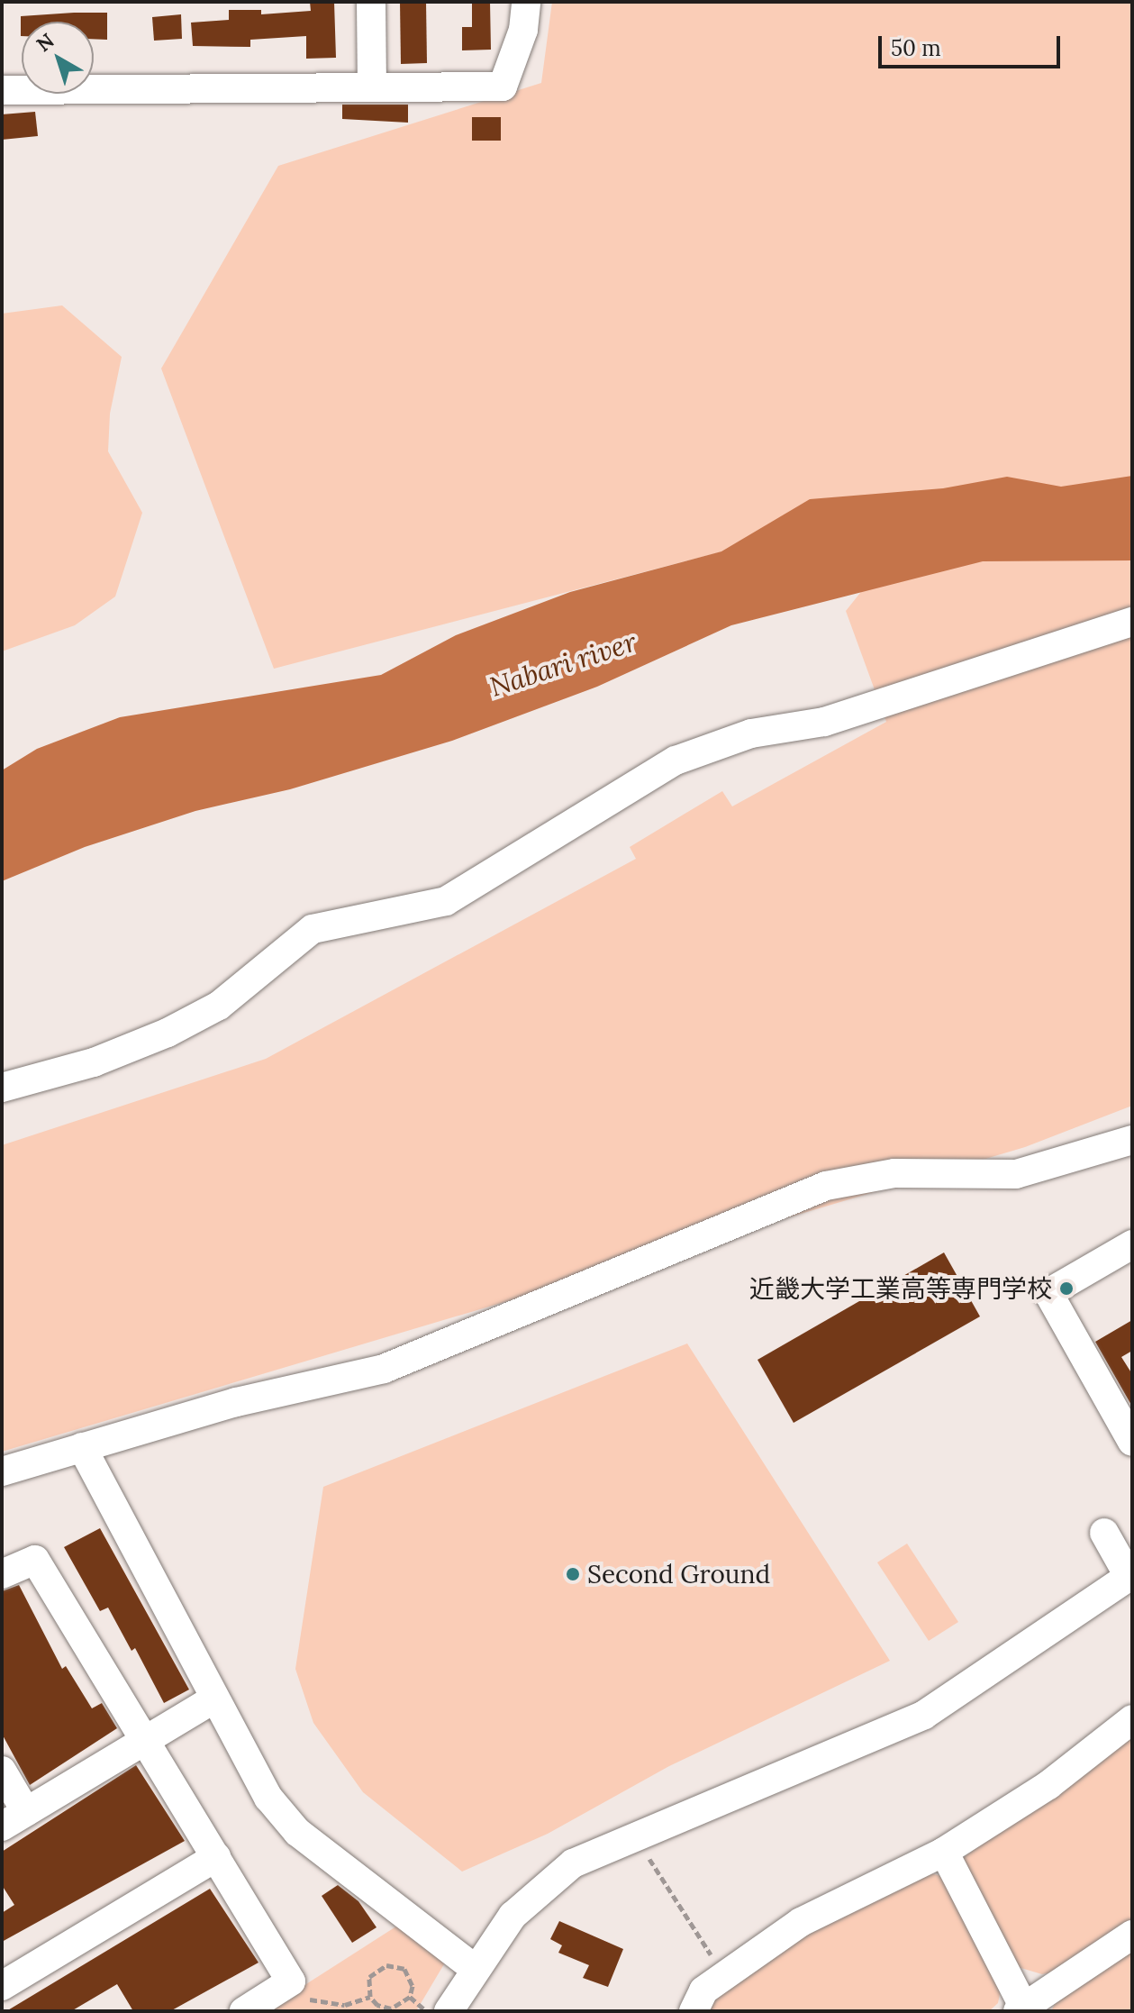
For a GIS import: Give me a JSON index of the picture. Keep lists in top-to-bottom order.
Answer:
{
  "water": ["Nabari river"],
  "places": ["近畿大学工業高等専門学校", "Second Ground"],
  "scale_bar": "50 m",
  "north": "top left"
}
